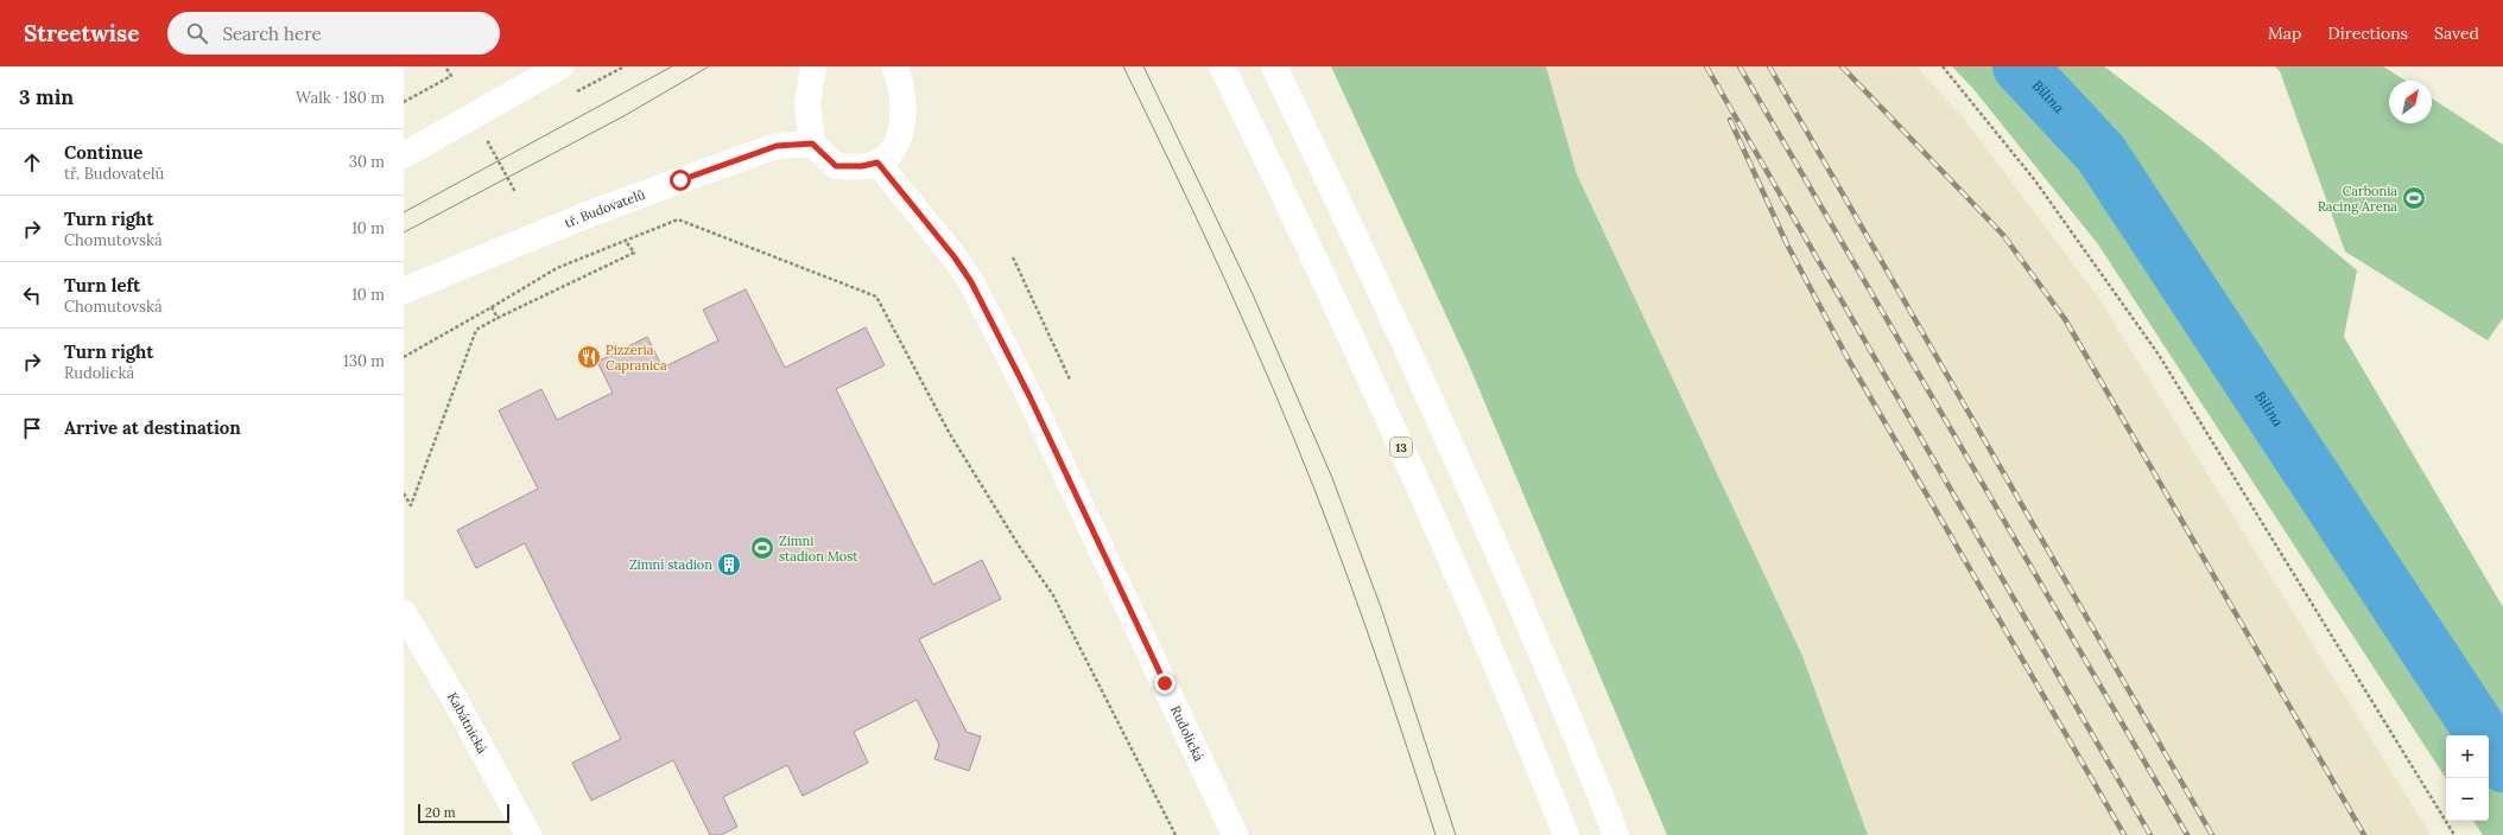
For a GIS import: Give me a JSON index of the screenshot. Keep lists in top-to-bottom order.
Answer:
{
  "streets": {
    "main road": [
      "tř. Budovatelů",
      "13",
      "Kabátnická",
      "Rudolická"
    ]
  },
  "water": ["Bílina"],
  "places": {
    "sports": ["Carbonia Racing Arena", "Zimni stadion Most"],
    "restaurant": ["Pizzeria Capranica"],
    "building": ["Zimní stadion"]
  },
  "scale_bar": "20 m",
  "north": "top right",
  "page": {
    "header": "Streetwise",
    "search": "Search here",
    "nav": ["Map", "Directions", "Saved"],
    "heading": ["3 min", "Walk · 180 m"],
    "list": [
      ["Continue", "tř. Budovatelů", "30 m"],
      ["Turn right", "Chomutovská", "10 m"],
      ["Turn left", "Chomutovská", "10 m"],
      ["Turn right", "Rudolická", "130 m"],
      "Arrive at destination"
    ],
    "map_buttons": ["+", "−"],
    "scale": "20 m"
  }
}
